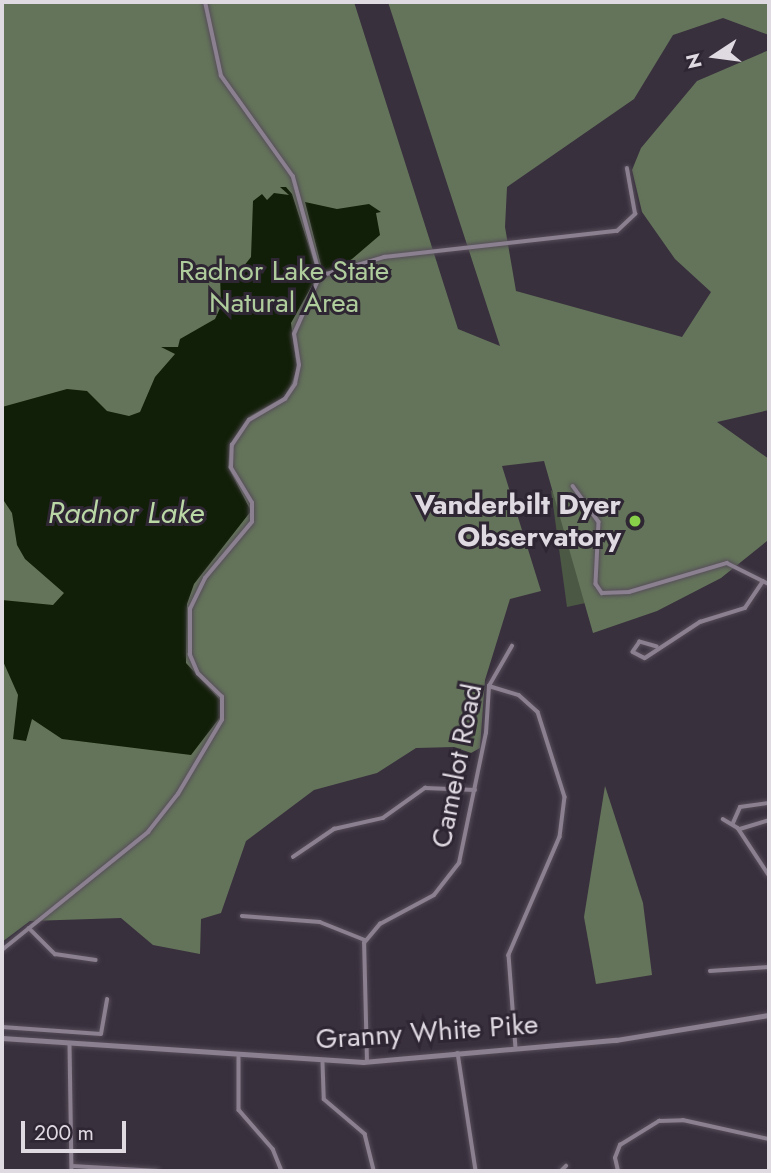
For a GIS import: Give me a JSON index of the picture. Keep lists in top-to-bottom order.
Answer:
{
  "streets": {
    "main road": ["Granny White Pike"],
    "street": ["Camelot Road"]
  },
  "water": ["Radnor Lake"],
  "parks": ["Radnor Lake State Natural Area"],
  "places": ["Vanderbilt Dyer Observatory"],
  "scale_bar": "200 m",
  "north": "left"
}
